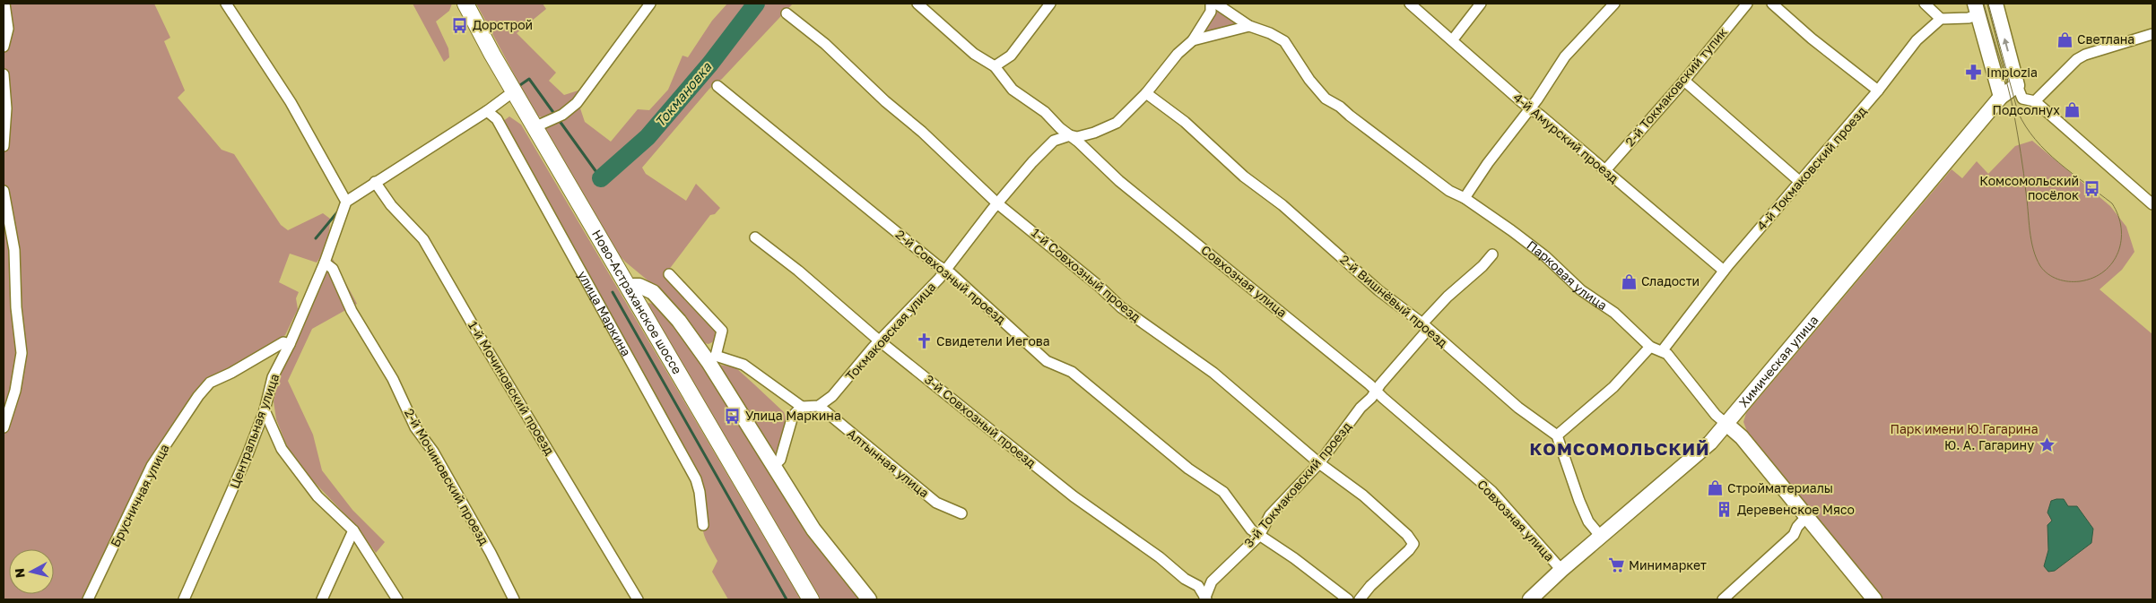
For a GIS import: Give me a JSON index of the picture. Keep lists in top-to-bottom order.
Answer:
{
  "streets": {
    "main road": ["Ново-Астраханское шоссе"],
    "street": [
      "2-й Токмаковский тупик",
      "4-й Амурский проезд",
      "4-й Токмаковский проезд",
      "1-й Совхозный проезд",
      "Парковая улица",
      "2-й Совхозный проезд",
      "Совхозная улица",
      "2-й Вишнёвый проезд",
      "улица Маркина",
      "Токмаковская улица",
      "Химическая улица",
      "1-й Мочиновский проезд",
      "3-й Совхозный проезд",
      "Центральная улица",
      "Алтынная улица",
      "2-й Мочиновский проезд",
      "3-й Токмаковский проезд",
      "Брусничная улица"
    ]
  },
  "crossings": [
    ["2-й Токмаковский тупик", "4-й Амурский проезд"],
    ["4-й Амурский проезд", "4-й Токмаковский проезд"],
    ["4-й Токмаковский проезд", "Парковая улица"],
    ["1-й Совхозный проезд", "Токмаковская улица"],
    ["1-й Совхозный проезд", "3-й Токмаковский проезд"],
    ["Парковая улица", "Химическая улица"],
    ["2-й Совхозный проезд", "Токмаковская улица"],
    ["2-й Совхозный проезд", "3-й Токмаковский проезд"],
    ["Совхозная улица", "Токмаковская улица"],
    ["Совхозная улица", "Химическая улица"],
    ["Совхозная улица", "3-й Токмаковский проезд"],
    ["2-й Вишнёвый проезд", "Токмаковская улица"],
    ["2-й Вишнёвый проезд", "3-й Токмаковский проезд"],
    ["Токмаковская улица", "3-й Совхозный проезд"],
    ["Токмаковская улица", "Алтынная улица"],
    ["3-й Совхозный проезд", "3-й Токмаковский проезд"],
    ["Центральная улица", "2-й Мочиновский проезд"],
    ["Центральная улица", "Брусничная улица"]
  ],
  "districts": ["КОМСОМОЛЬСКИЙ"],
  "water": ["Токмановка"],
  "parks": ["Парк имени Ю.Гагарина"],
  "places": {
    "bus stop": ["Дорстрой", "Комсомольский посёлок", "Улица Маркина"],
    "shop": [
      "Светлана",
      "Подсолнух",
      "Сладости",
      "Стройматериалы"
    ],
    "pharmacy": ["Implozia"],
    "church": ["Свидетели Иегова"],
    "place": ["Ю. А. Гагарину"],
    "building": ["Деревенское Мясо"],
    "supermarket": ["Минимаркет"]
  },
  "north": "left"
}
